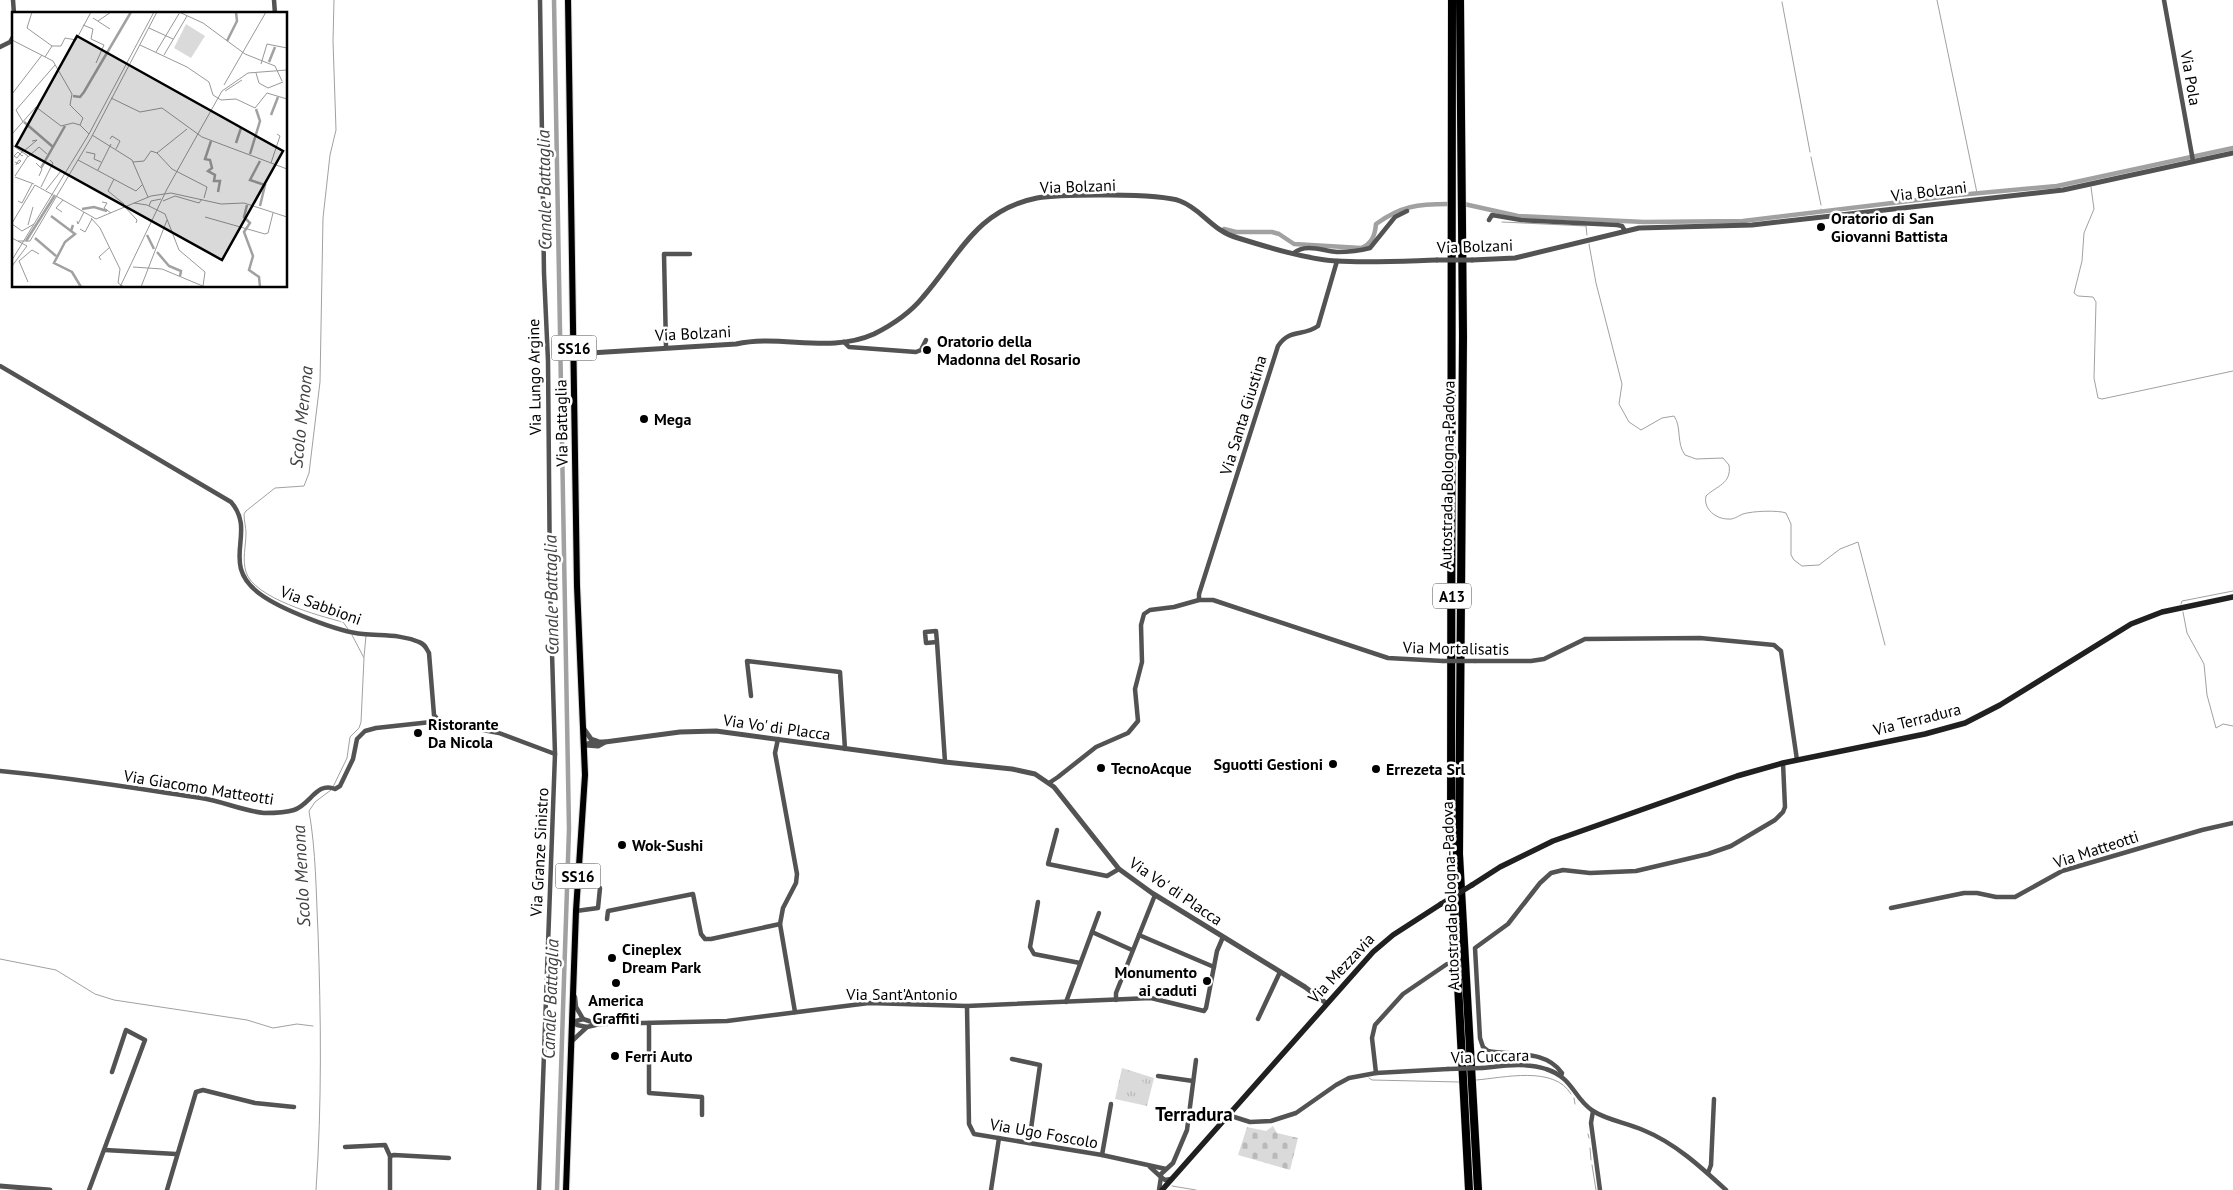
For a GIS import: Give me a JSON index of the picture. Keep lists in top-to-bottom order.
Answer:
{
  "streets": {
    "highway": ["Autostrada Bologna-Padova", "A13"],
    "main road": [
      "SS16",
      "Via Battaglia",
      "Via Terradura",
      "Via Mezzavia"
    ],
    "street": [
      "Via Pola",
      "Via Bolzani",
      "Via Lungo Argine",
      "Via Santa Giustina",
      "Via Sabbioni",
      "Via Mortalisatis",
      "Via Vo' di Placca",
      "Via Giacomo Matteotti",
      "Via Matteotti",
      "Via Granze Sinistro",
      "Via Sant'Antonio",
      "Via Cuccara",
      "Via Ugo Foscolo"
    ]
  },
  "crossings": [
    ["Via Pola", "Via Bolzani"],
    ["Via Bolzani", "Via Santa Giustina"],
    ["Via Bolzani", "Via Battaglia"],
    ["SS16", "Via Battaglia"],
    ["SS16", "Via Vo' di Placca"],
    ["Via Lungo Argine", "Via Granze Sinistro"],
    ["Via Santa Giustina", "Via Mortalisatis"],
    ["Via Sabbioni", "Via Giacomo Matteotti"],
    ["Via Mortalisatis", "Via Terradura"],
    ["Via Mortalisatis", "Via Vo' di Placca"],
    ["Via Terradura", "Via Mezzavia"],
    ["Via Vo' di Placca", "Via Mezzavia"],
    ["Via Mezzavia", "Via Cuccara"],
    ["Via Sant'Antonio", "Via Ugo Foscolo"]
  ],
  "districts": ["Terradura"],
  "water": ["Canale Battaglia", "Scolo Menona"],
  "places": [
    "Oratorio di San Giovanni Battista",
    "Oratorio della Madonna del Rosario",
    "Mega",
    "Ristorante Da Nicola",
    "Sguotti Gestioni",
    "TecnoAcque",
    "Errezeta Srl",
    "Wok-Sushi",
    "Cineplex Dream Park",
    "Monumento ai caduti",
    "America Graffiti",
    "Ferri Auto"
  ]
}
